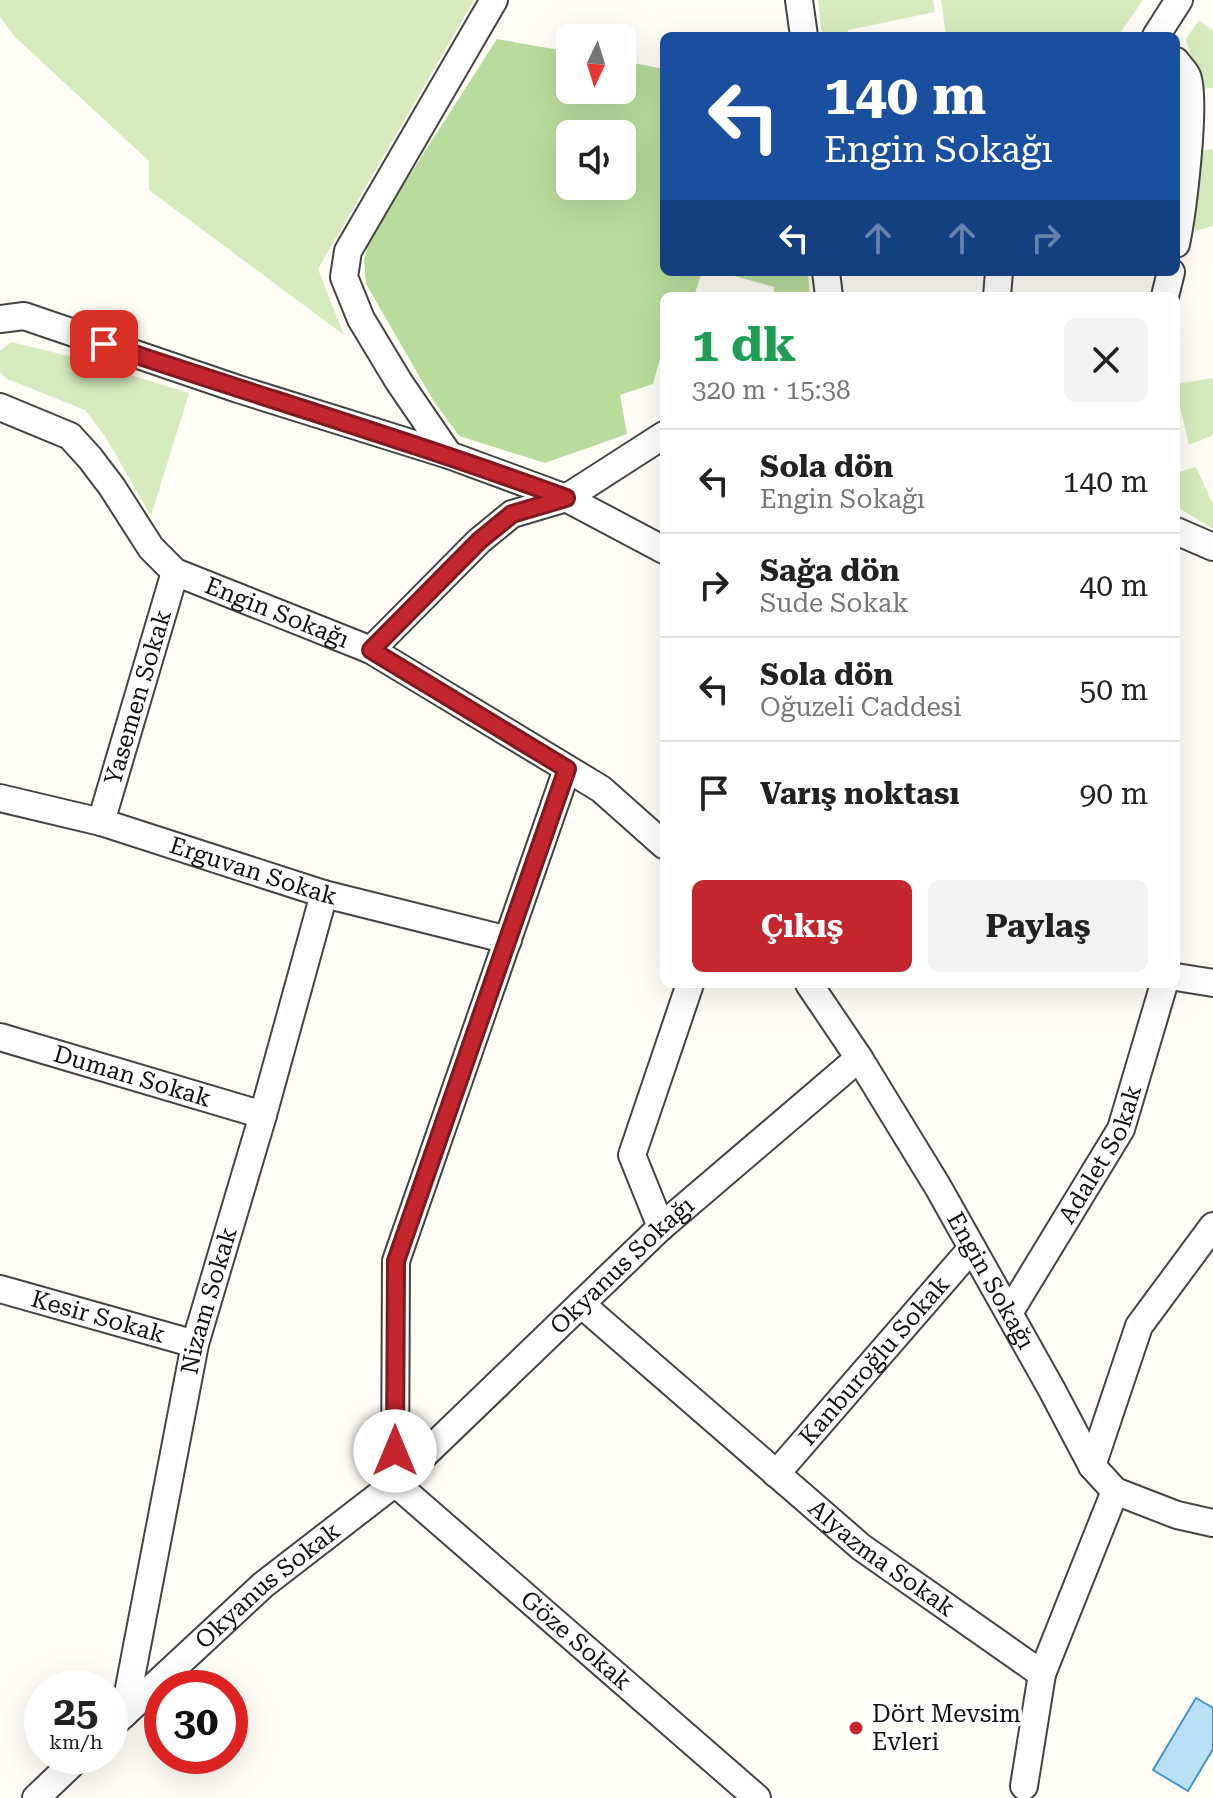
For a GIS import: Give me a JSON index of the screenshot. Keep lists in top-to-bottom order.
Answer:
{
  "streets": {
    "street": [
      "Engin Sokağı",
      "Yasemen Sokak",
      "Erguvan Sokak",
      "Duman Sokak",
      "Adalet Sokak",
      "Okyanus Sokağı",
      "Nizam Sokak",
      "Kesir Sokak",
      "Kanburoğlu Sokak",
      "Alyazma Sokak",
      "Okyanus Sokak",
      "Göze Sokak"
    ]
  },
  "crossings": [
    ["Engin Sokağı", "Yasemen Sokak"],
    ["Engin Sokağı", "Adalet Sokak"],
    ["Engin Sokağı", "Okyanus Sokağı"],
    ["Engin Sokağı", "Kanburoğlu Sokak"],
    ["Yasemen Sokak", "Erguvan Sokak"],
    ["Erguvan Sokak", "Nizam Sokak"],
    ["Duman Sokak", "Nizam Sokak"],
    ["Okyanus Sokağı", "Alyazma Sokak"],
    ["Okyanus Sokağı", "Okyanus Sokak"],
    ["Okyanus Sokağı", "Göze Sokak"],
    ["Nizam Sokak", "Kesir Sokak"],
    ["Kanburoğlu Sokak", "Alyazma Sokak"],
    ["Okyanus Sokak", "Göze Sokak"]
  ],
  "places": ["Dört Mevsim Evleri"],
  "north": "bottom",
  "page": {
    "turn": ["140 m", "Engin Sokağı"],
    "heading": ["1 dk", "320 m · 15:38"],
    "list": [
      {
        "name": "Sola dön",
        "note": "Engin Sokağı",
        "value": "140 m"
      },
      {
        "name": "Sağa dön",
        "note": "Sude Sokak",
        "value": "40 m"
      },
      {
        "name": "Sola dön",
        "note": "Oğuzeli Caddesi",
        "value": "50 m"
      },
      {
        "name": "Varış noktası",
        "value": "90 m"
      }
    ],
    "buttons": ["Çıkış", "Paylaş"],
    "speed": "25 km/h",
    "limit": "30"
  }
}
